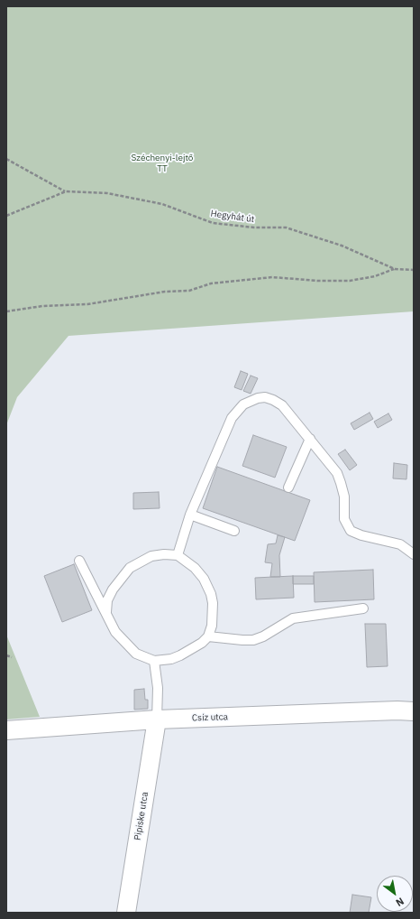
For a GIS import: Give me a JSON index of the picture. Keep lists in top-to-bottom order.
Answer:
{
  "streets": {
    "street": ["Csíz utca", "Pipiske utca"],
    "path": ["Hegyhát út"]
  },
  "crossings": [
    ["Csíz utca", "Pipiske utca"]
  ],
  "parks": ["Széchenyi-lejtő TT"],
  "north": "bottom right"
}
